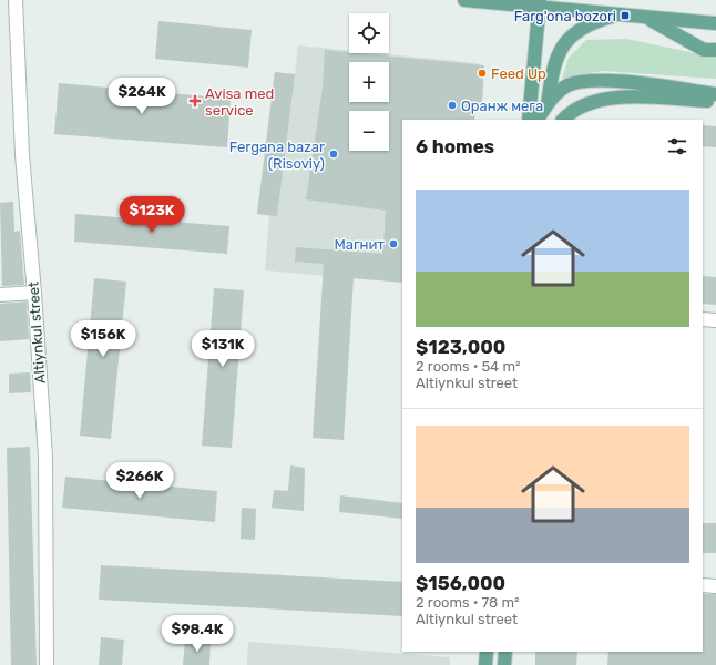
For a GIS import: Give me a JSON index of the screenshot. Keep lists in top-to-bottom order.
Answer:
{
  "streets": {
    "street": ["Altiynkul street"]
  },
  "places": {
    "transit": ["Farg'ona bozori"],
    "other": [
      "Feed Up",
      "Оранж мега",
      "Fergana bazar (Risoviy)",
      "Магнит"
    ],
    "health": ["Avisa med service"]
  },
  "page": {
    "map_buttons": ["+", "−"],
    "price": [
      "$264K",
      "$123K",
      "$156K",
      "$131K",
      "$266K",
      "$98.4K"
    ],
    "heading": "6 homes",
    "list": [
      {
        "name": "$123,000",
        "note": "2 rooms · 54 m² · Altiynkul street"
      },
      {
        "name": "$156,000",
        "note": "2 rooms · 78 m² · Altiynkul street"
      }
    ]
  }
}
